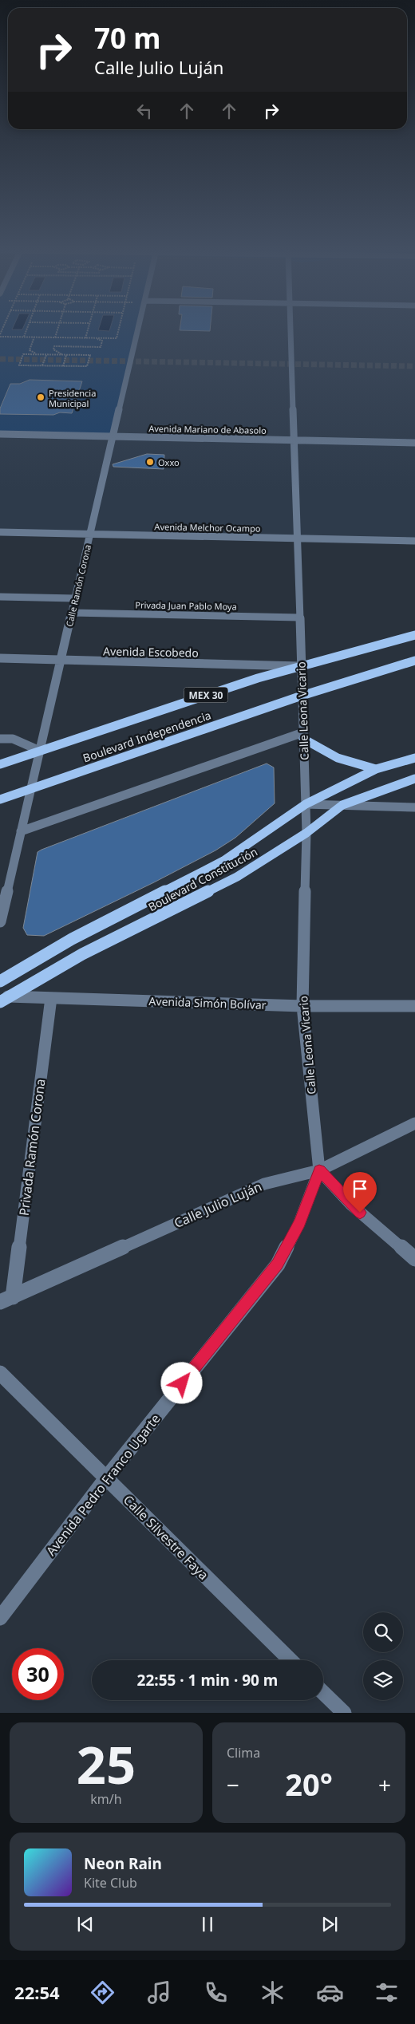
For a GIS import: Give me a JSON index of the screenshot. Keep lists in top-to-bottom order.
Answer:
{
  "streets": {
    "main road": ["MEX 30", "Boulevard Independencia", "Boulevard Constitución"],
    "street": [
      "Avenida Mariano de Abasolo",
      "Avenida Melchor Ocampo",
      "Calle Ramón Corona",
      "Privada Juan Pablo Moya",
      "Avenida Escobedo",
      "Calle Leona Vicario",
      "Avenida Simón Bolívar",
      "Privada Ramón Corona",
      "Calle Julio Luján",
      "Avenida Pedro Franco Ugarte",
      "Calle Silvestre Faya"
    ]
  },
  "crossings": [
    ["Avenida Mariano de Abasolo", "Calle Ramón Corona"],
    ["Avenida Mariano de Abasolo", "Calle Leona Vicario"],
    ["Avenida Melchor Ocampo", "Calle Ramón Corona"],
    ["Avenida Melchor Ocampo", "Calle Leona Vicario"],
    ["Calle Ramón Corona", "Privada Juan Pablo Moya"],
    ["Calle Ramón Corona", "Avenida Escobedo"],
    ["Calle Ramón Corona", "Boulevard Independencia"],
    ["Privada Juan Pablo Moya", "Calle Leona Vicario"],
    ["Avenida Escobedo", "Calle Leona Vicario"],
    ["Avenida Escobedo", "Boulevard Independencia"],
    ["Calle Leona Vicario", "Boulevard Independencia"],
    ["Calle Leona Vicario", "Boulevard Constitución"],
    ["Calle Leona Vicario", "Avenida Simón Bolívar"],
    ["Calle Leona Vicario", "Calle Julio Luján"],
    ["Calle Leona Vicario", "Avenida Pedro Franco Ugarte"],
    ["Boulevard Constitución", "Avenida Simón Bolívar"],
    ["Avenida Simón Bolívar", "Privada Ramón Corona"],
    ["Privada Ramón Corona", "Calle Julio Luján"],
    ["Calle Julio Luján", "Avenida Pedro Franco Ugarte"],
    ["Avenida Pedro Franco Ugarte", "Calle Silvestre Faya"]
  ],
  "places": ["Presidencia Municipal", "Oxxo"],
  "page": {
    "turn": ["70 m", "Calle Julio Luján"],
    "limit": "30",
    "trip": "22:55 · 1 min · 90 m",
    "tile": [
      ["25", "km/h"],
      "Clima"
    ],
    "heat": ["−", "20°", "+"],
    "song": ["Neon Rain", "Kite Club"],
    "tabs": "22:54"
  }
}
